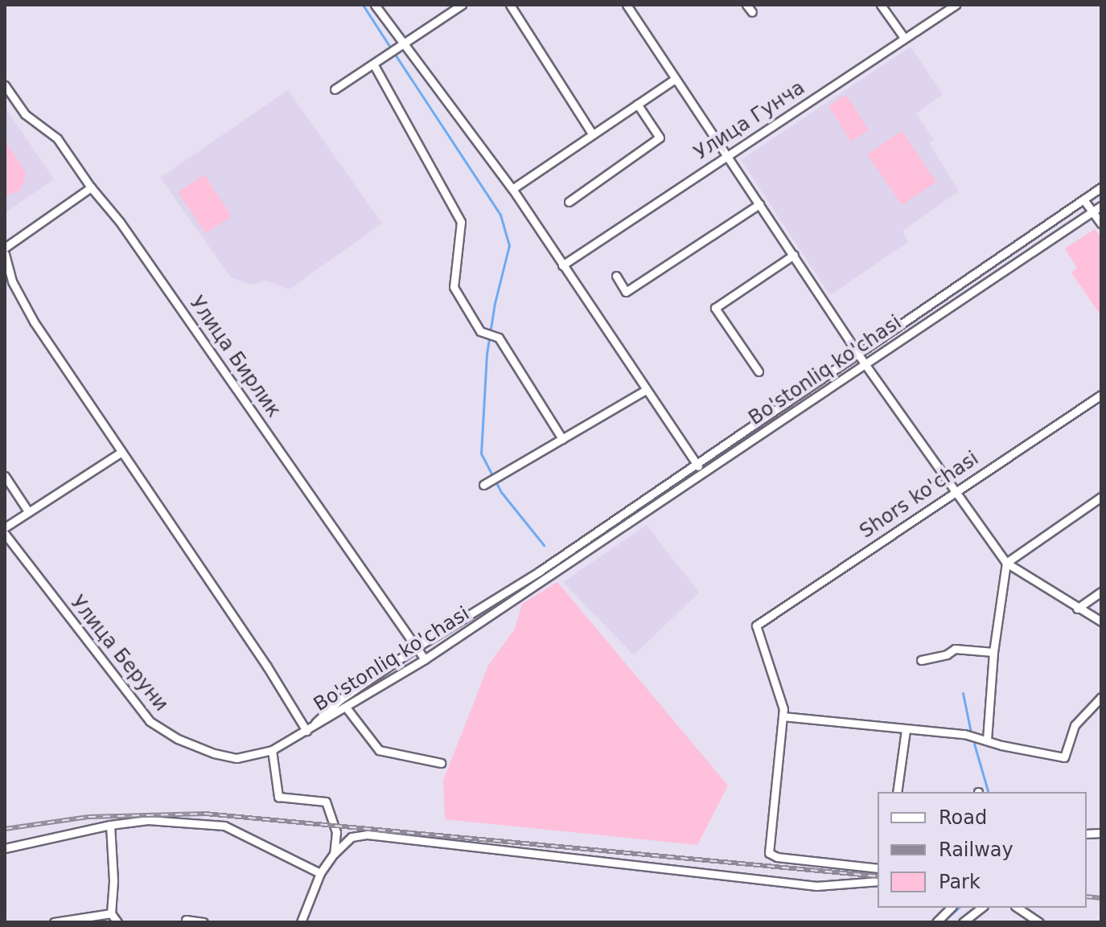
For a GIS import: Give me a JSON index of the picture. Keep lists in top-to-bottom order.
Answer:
{
  "streets": {
    "street": [
      "Улица Гунча",
      "Улица Бирлик",
      "Bo'stonliq ko'chasi",
      "Shors ko'chasi",
      "Улица Беруни"
    ]
  },
  "crossings": [
    ["Улица Бирлик", "Bo'stonliq ko'chasi"],
    ["Bo'stonliq ko'chasi", "Улица Беруни"]
  ],
  "legend": ["Road", "Railway", "Park"]
}
